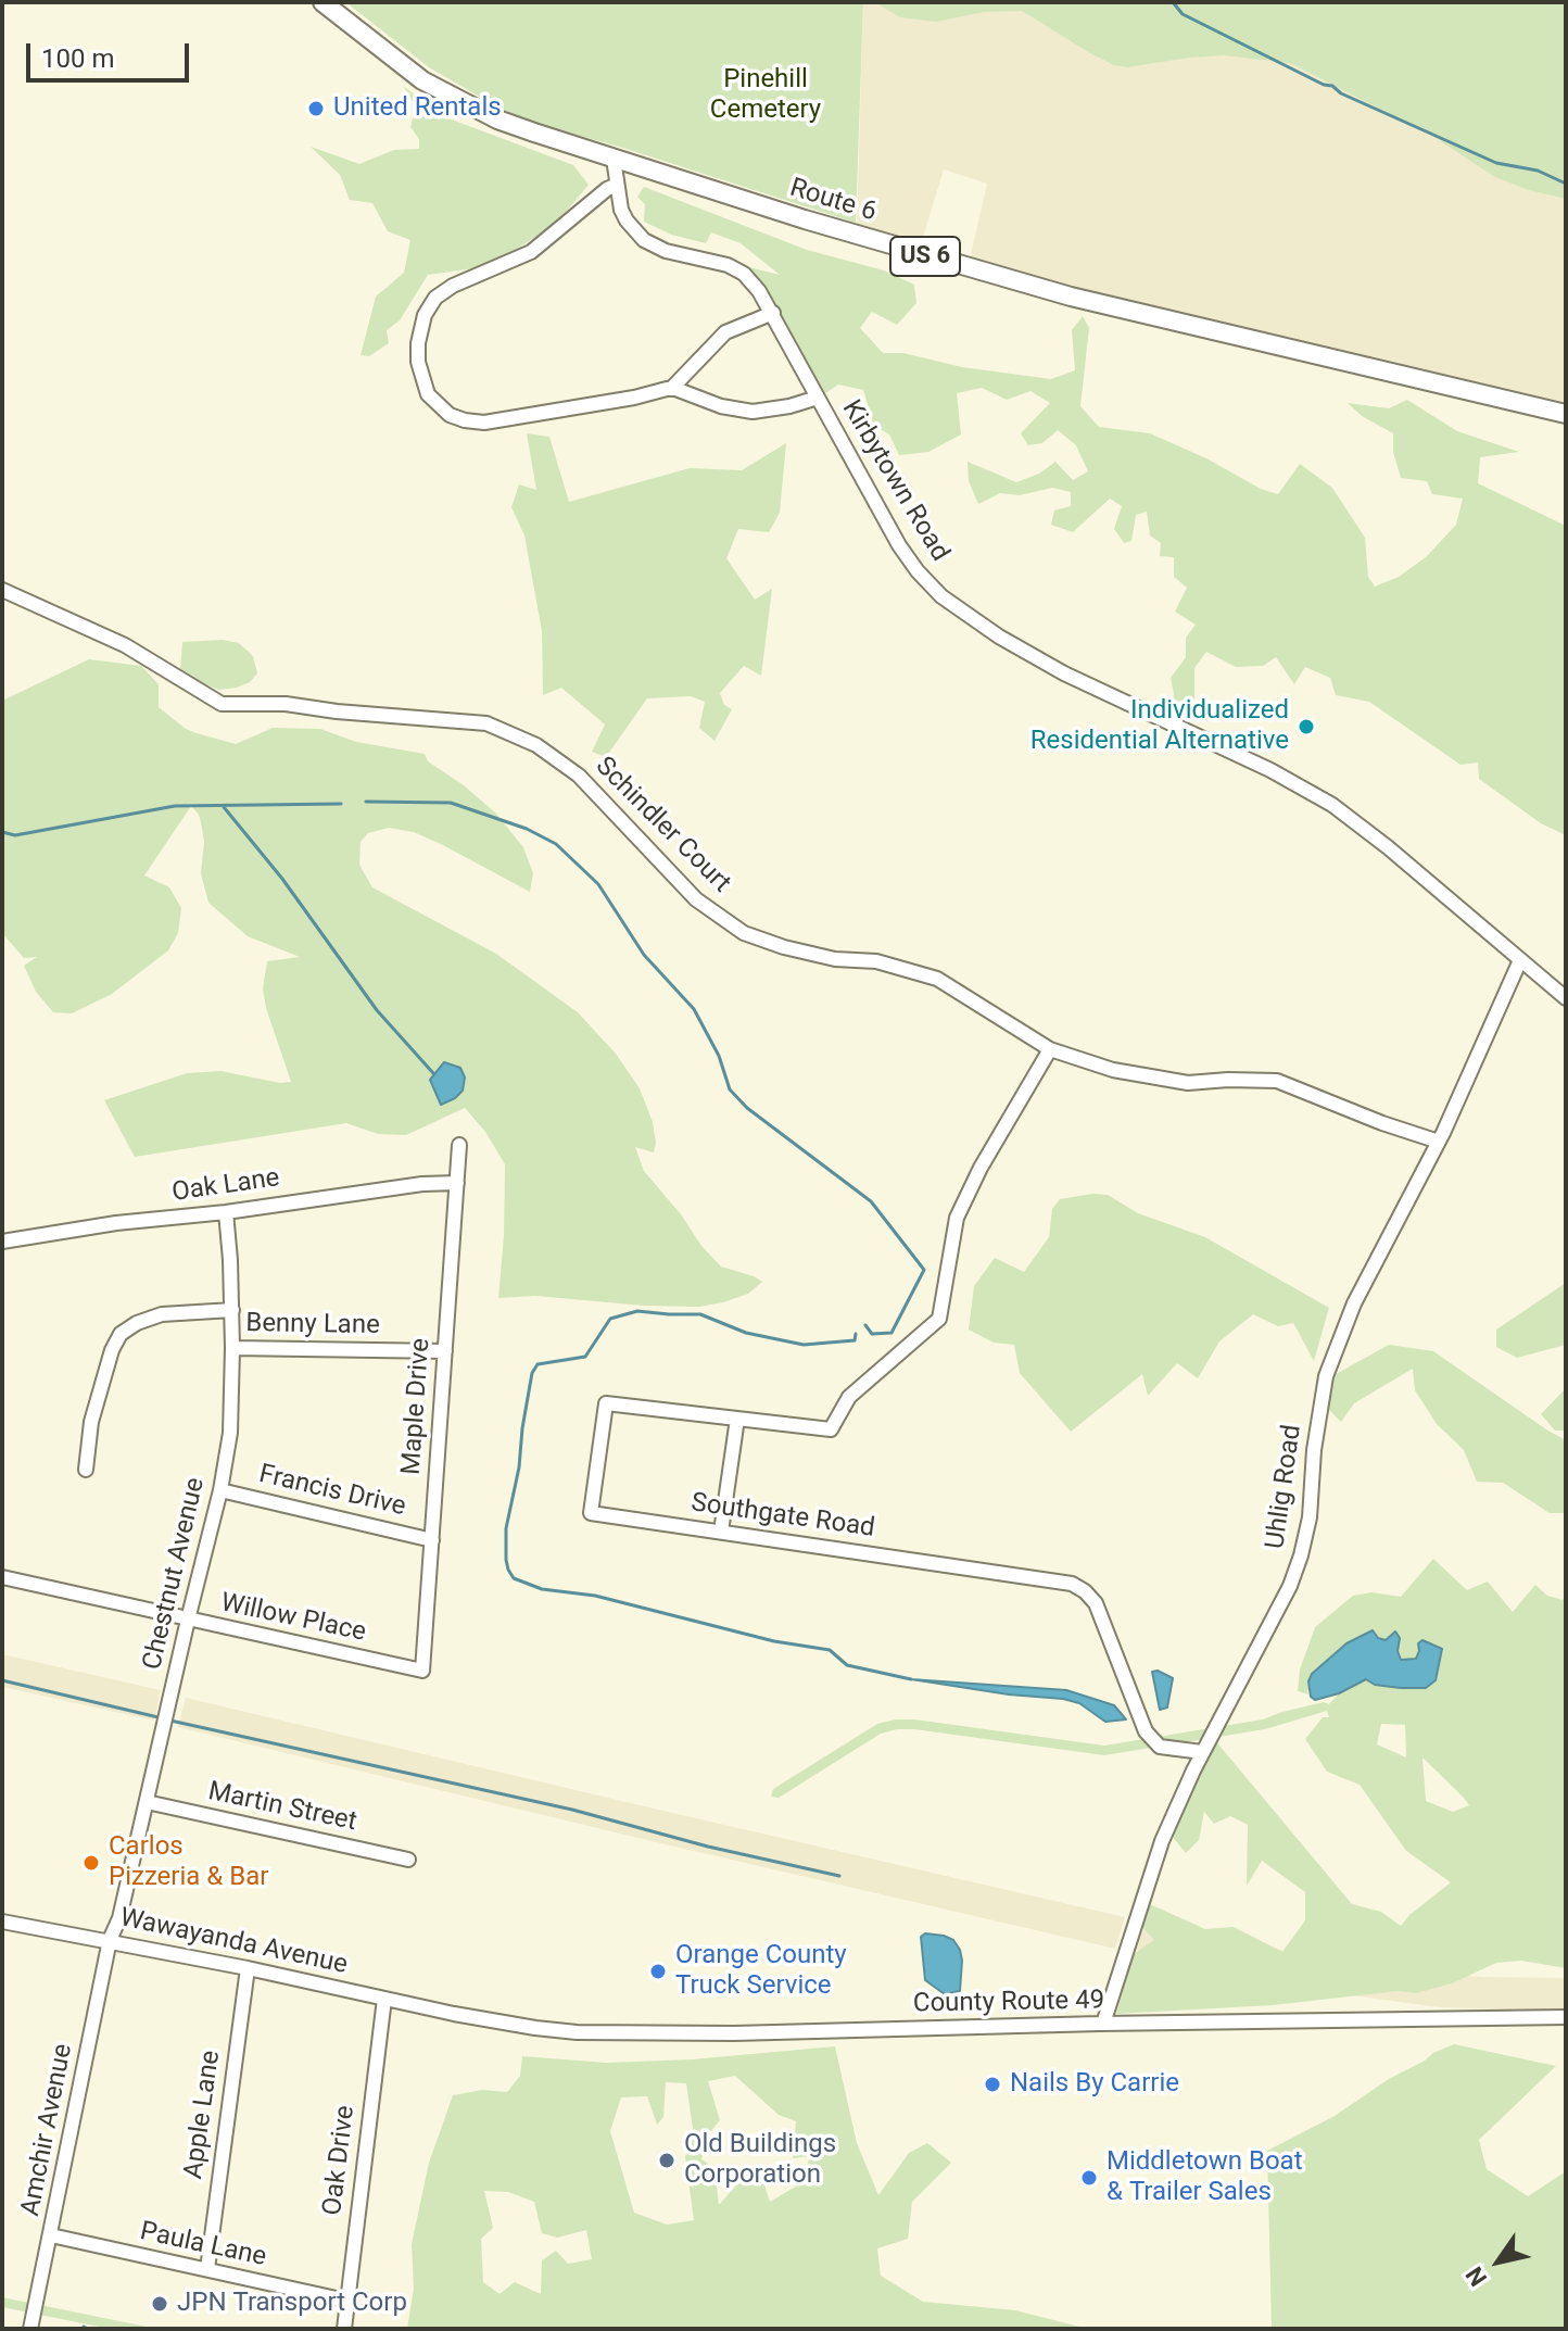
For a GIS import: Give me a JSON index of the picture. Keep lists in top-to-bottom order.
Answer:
{
  "streets": {
    "main road": ["Route 6", "US 6"],
    "street": [
      "Kirbytown Road",
      "Schindler Court",
      "Oak Lane",
      "Benny Lane",
      "Maple Drive",
      "Uhlig Road",
      "Francis Drive",
      "Southgate Road",
      "Chestnut Avenue",
      "Willow Place",
      "Martin Street",
      "Wawayanda Avenue",
      "County Route 49",
      "Apple Lane",
      "Amchir Avenue",
      "Oak Drive",
      "Paula Lane"
    ]
  },
  "crossings": [
    ["Route 6", "Kirbytown Road"],
    ["Kirbytown Road", "Uhlig Road"],
    ["Schindler Court", "Uhlig Road"],
    ["Schindler Court", "Southgate Road"],
    ["Oak Lane", "Maple Drive"],
    ["Oak Lane", "Chestnut Avenue"],
    ["Benny Lane", "Maple Drive"],
    ["Benny Lane", "Chestnut Avenue"],
    ["Maple Drive", "Francis Drive"],
    ["Maple Drive", "Willow Place"],
    ["Uhlig Road", "Southgate Road"],
    ["Uhlig Road", "County Route 49"],
    ["Francis Drive", "Chestnut Avenue"],
    ["Chestnut Avenue", "Willow Place"],
    ["Chestnut Avenue", "Martin Street"],
    ["Chestnut Avenue", "Wawayanda Avenue"],
    ["Chestnut Avenue", "Amchir Avenue"],
    ["Wawayanda Avenue", "County Route 49"],
    ["Wawayanda Avenue", "Apple Lane"],
    ["Wawayanda Avenue", "Amchir Avenue"],
    ["Wawayanda Avenue", "Oak Drive"],
    ["Apple Lane", "Paula Lane"],
    ["Amchir Avenue", "Paula Lane"],
    ["Oak Drive", "Paula Lane"]
  ],
  "parks": ["Pinehill Cemetery"],
  "places": [
    "United Rentals",
    "Individualized Residential Alternative",
    "Carlos Pizzeria & Bar",
    "Orange County Truck Service",
    "Nails By Carrie",
    "Old Buildings Corporation",
    "Middletown Boat & Trailer Sales",
    "JPN Transport Corp"
  ],
  "scale_bar": "100 m",
  "north": "bottom left"
}
